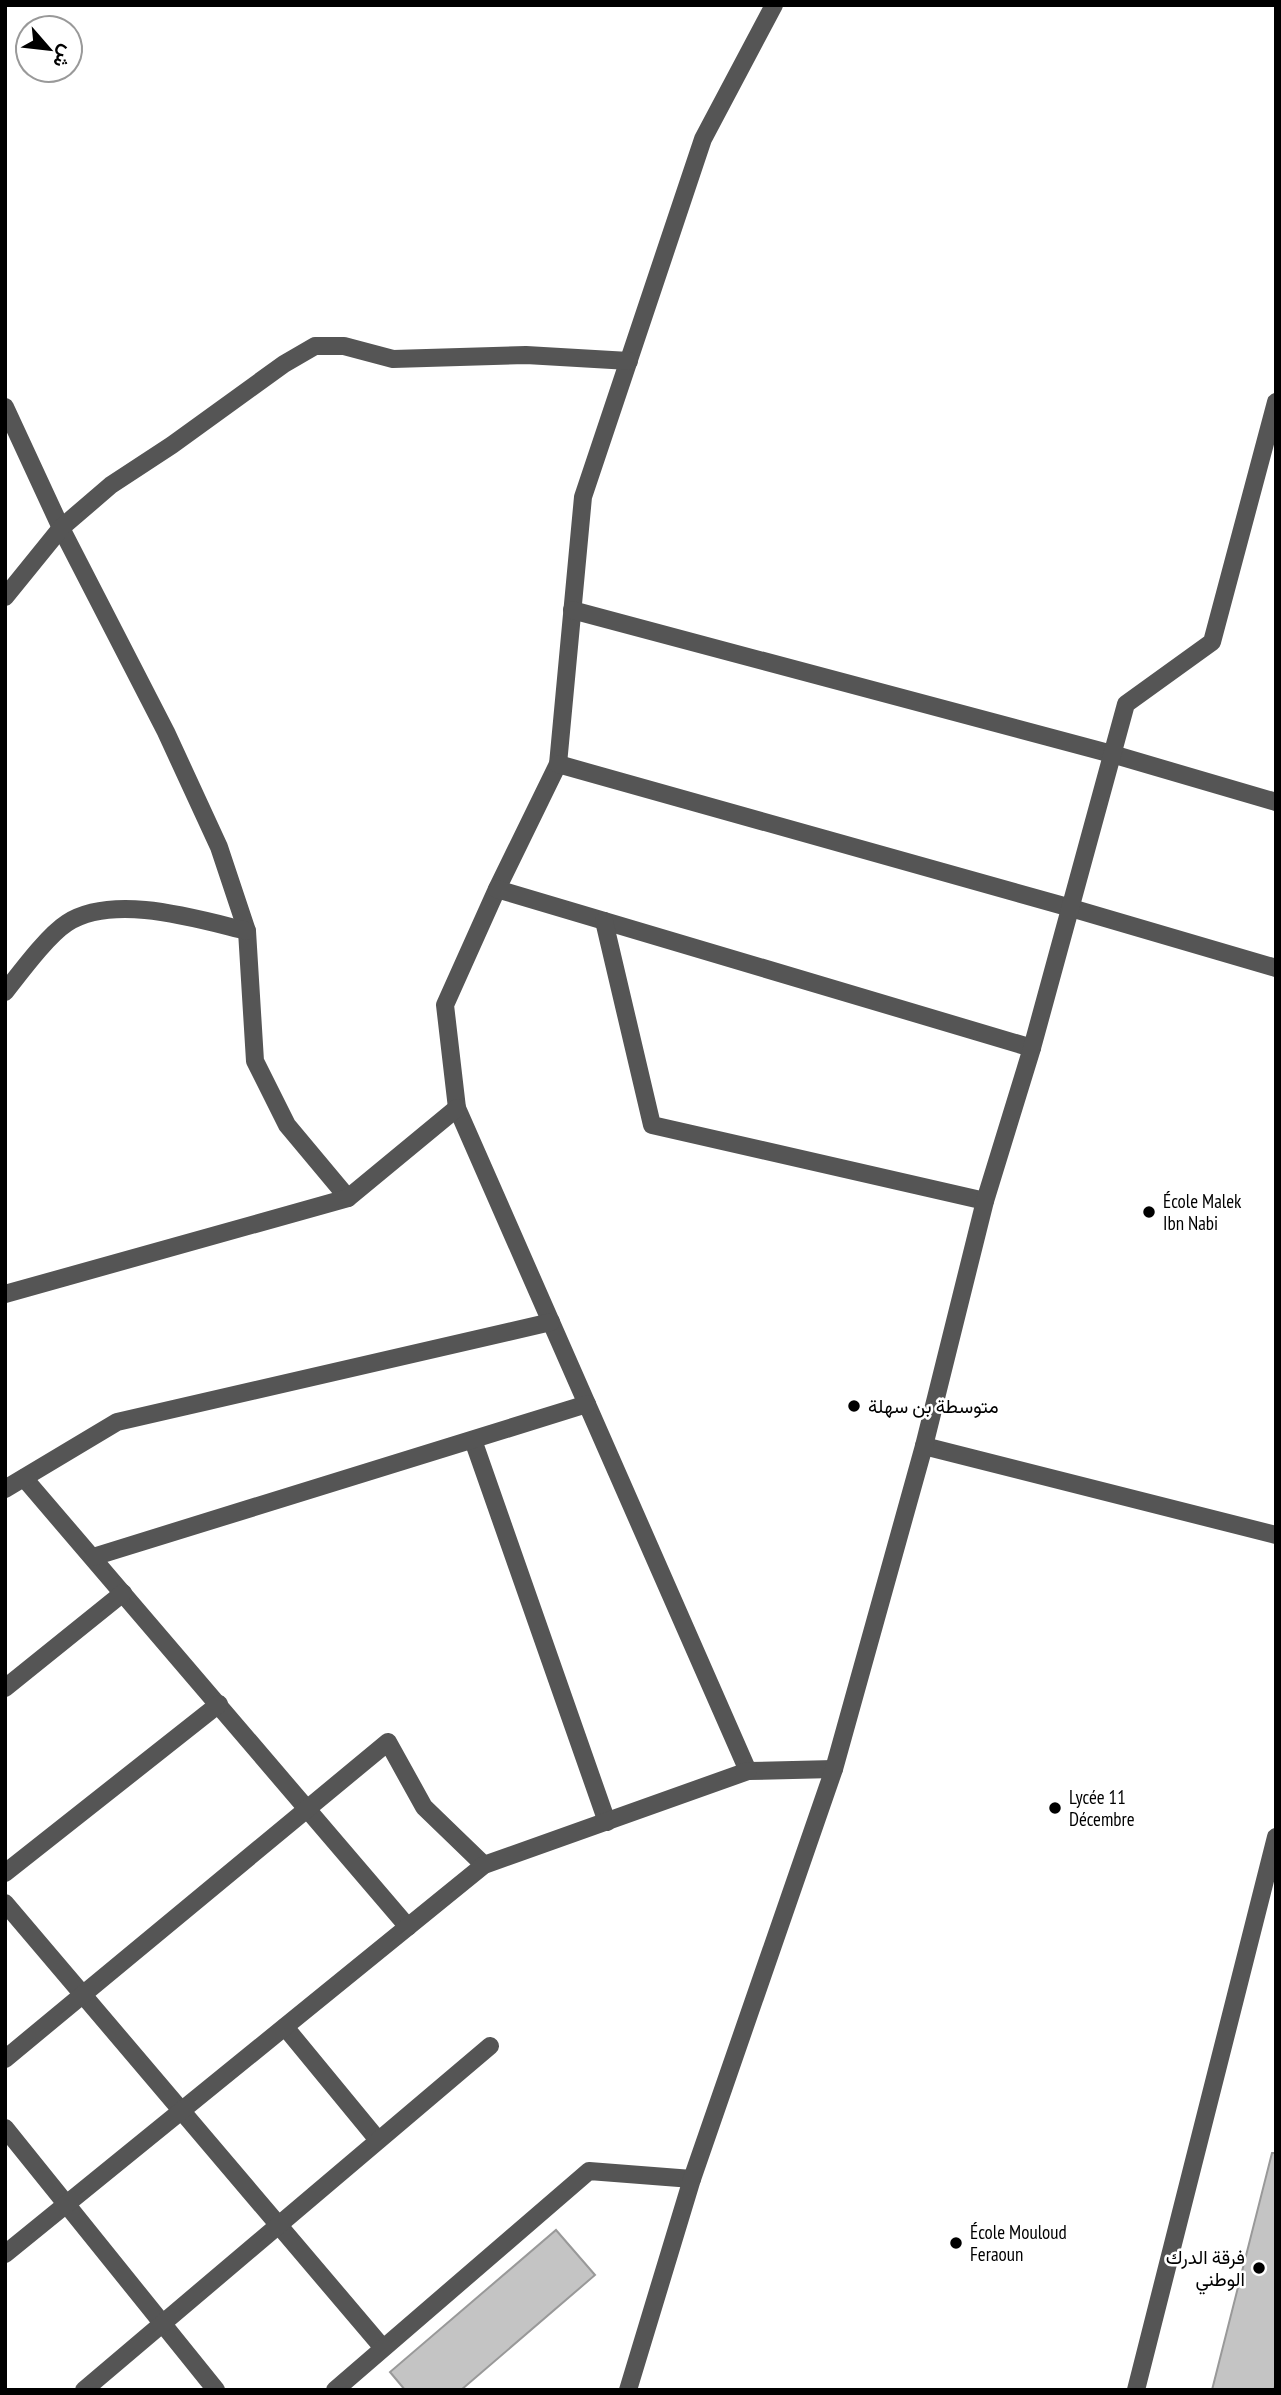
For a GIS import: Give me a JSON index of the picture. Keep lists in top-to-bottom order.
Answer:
{
  "places": [
    "École Malek Ibn Nabi",
    "متوسطة بن سهلة",
    "Lycée 11 Décembre",
    "École Mouloud Feraoun",
    "فرقة الدرك الوطني"
  ],
  "north": "bottom right"
}
